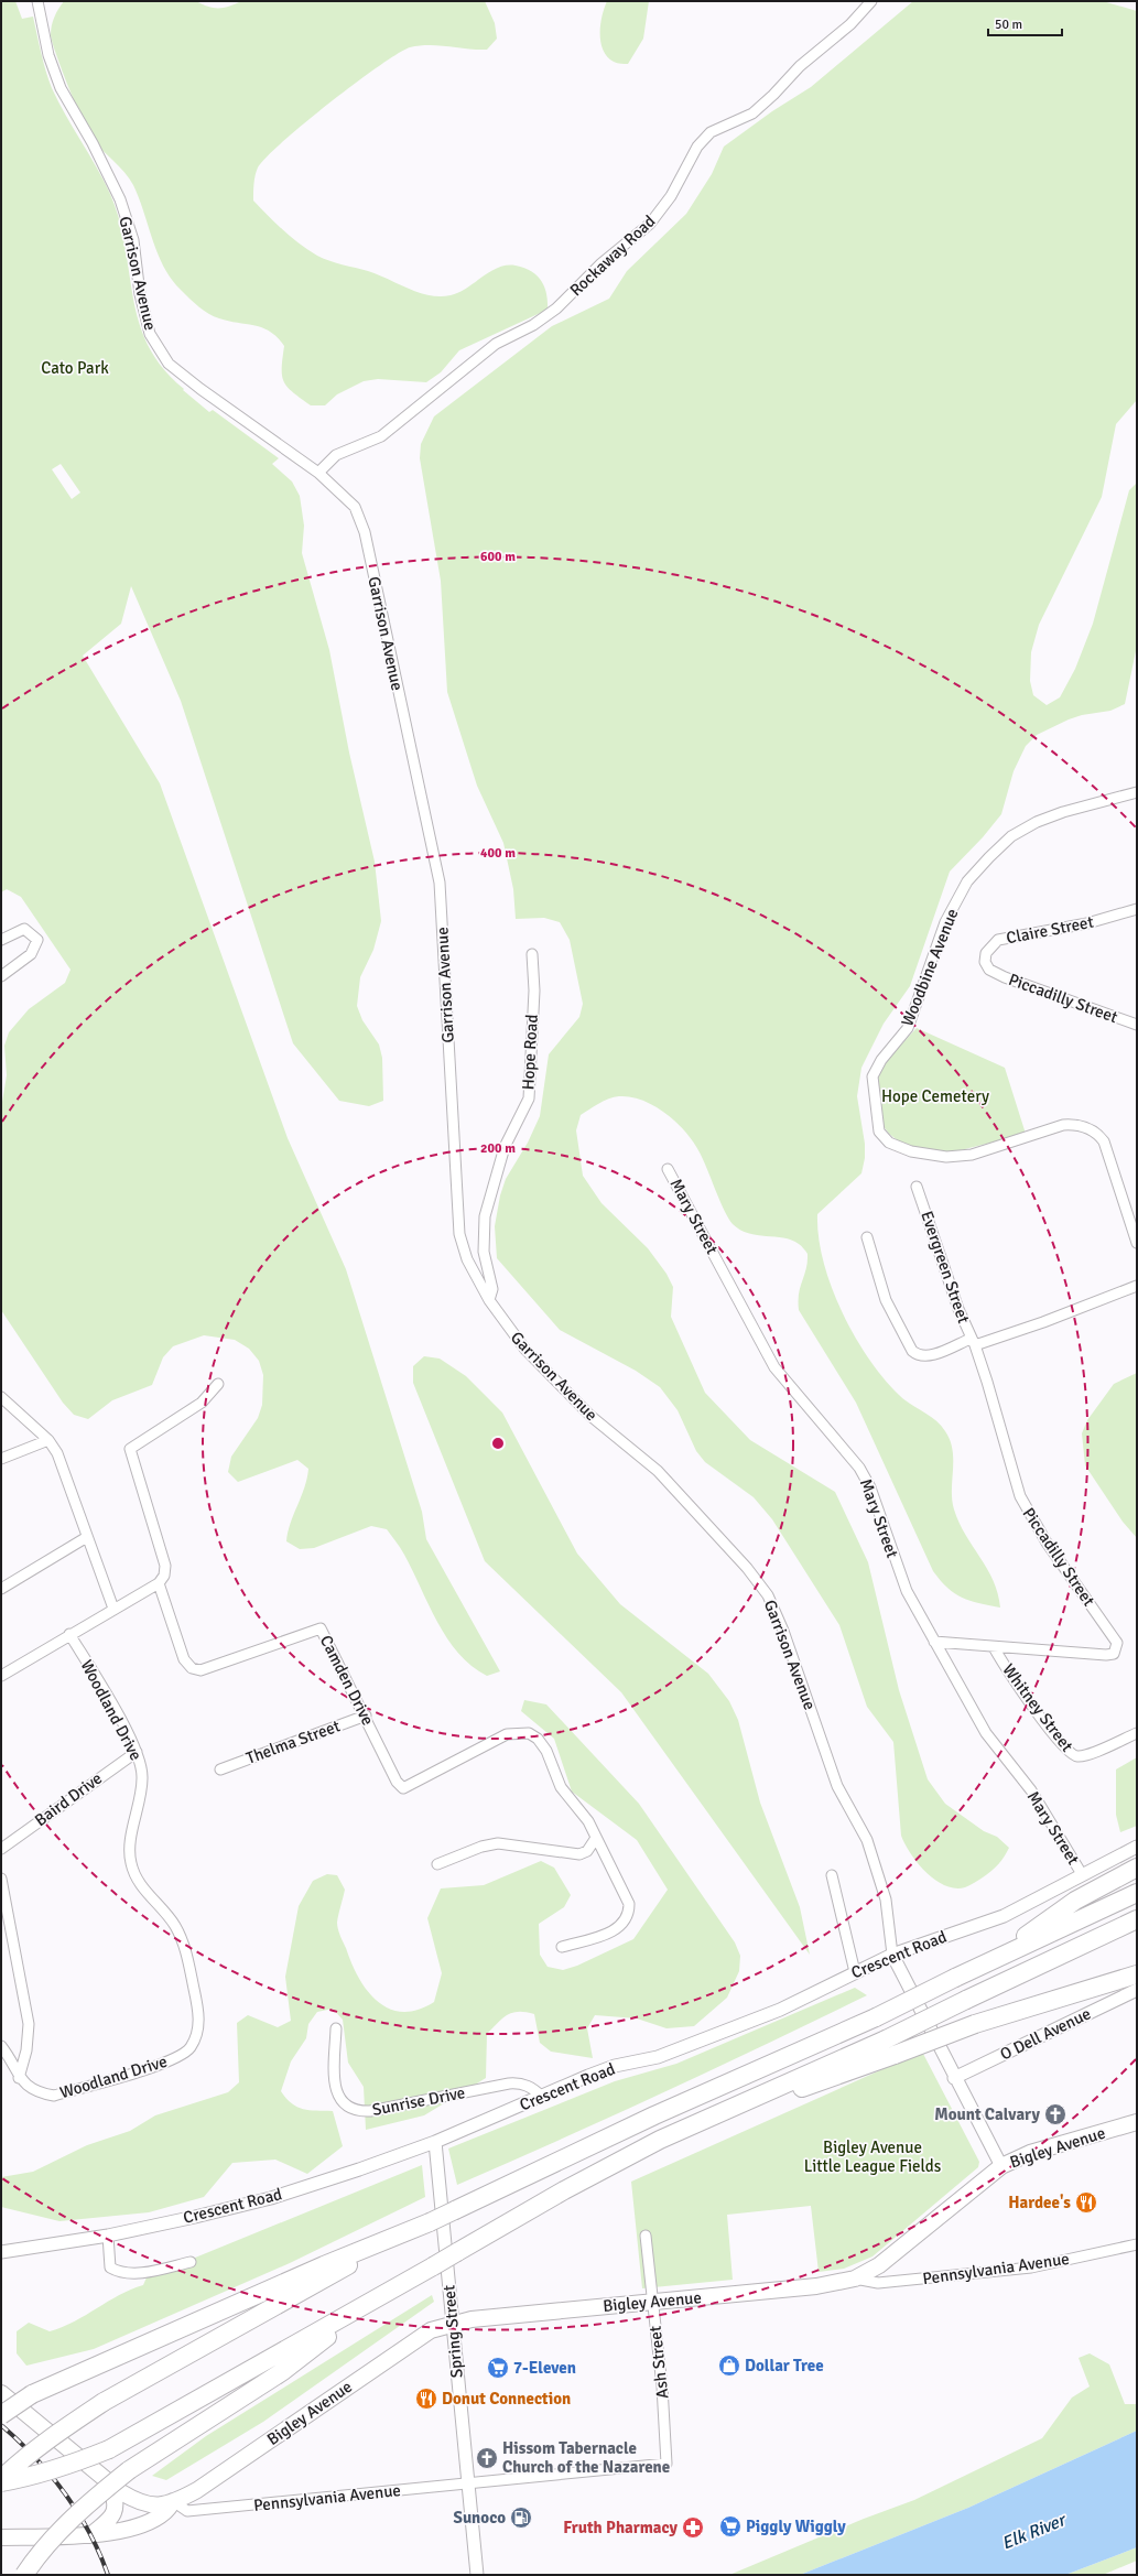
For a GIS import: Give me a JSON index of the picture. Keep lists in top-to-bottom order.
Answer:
{
  "streets": {
    "main road": ["Bigley Avenue"],
    "street": [
      "Rockaway Road",
      "Garrison Avenue",
      "Claire Street",
      "Woodbine Avenue",
      "Piccadilly Street",
      "Hope Road",
      "Mary Street",
      "Evergreen Street",
      "Camden Drive",
      "Whitney Street",
      "Woodland Drive",
      "Thelma Street",
      "Baird Drive",
      "Crescent Road",
      "O Dell Avenue",
      "Sunrise Drive",
      "Pennsylvania Avenue",
      "Spring Street",
      "Ash Street"
    ]
  },
  "crossings": [
    ["Rockaway Road", "Garrison Avenue"],
    ["Garrison Avenue", "Hope Road"],
    ["Garrison Avenue", "Crescent Road"],
    ["Claire Street", "Piccadilly Street"],
    ["Piccadilly Street", "Mary Street"],
    ["Piccadilly Street", "Evergreen Street"],
    ["Piccadilly Street", "Whitney Street"],
    ["Mary Street", "Crescent Road"],
    ["Camden Drive", "Thelma Street"],
    ["Woodland Drive", "Baird Drive"],
    ["Crescent Road", "Sunrise Drive"],
    ["Crescent Road", "Spring Street"],
    ["Bigley Avenue", "Pennsylvania Avenue"],
    ["Bigley Avenue", "Spring Street"],
    ["Bigley Avenue", "Ash Street"],
    ["Pennsylvania Avenue", "Spring Street"],
    ["Pennsylvania Avenue", "Ash Street"]
  ],
  "water": ["Elk River"],
  "parks": ["Cato Park", "Hope Cemetery", "Bigley Avenue Little League Fields"],
  "places": {
    "church": ["Mount Calvary", "Hissom Tabernacle Church of the Nazarene"],
    "restaurant": ["Hardee's", "Donut Connection"],
    "shop": ["Dollar Tree"],
    "supermarket": ["7-Eleven", "Piggly Wiggly"],
    "fuel station": ["Sunoco"],
    "pharmacy": ["Fruth Pharmacy"]
  },
  "scale_bar": "50 m",
  "rings": ["600 m", "400 m", "200 m"]
}
